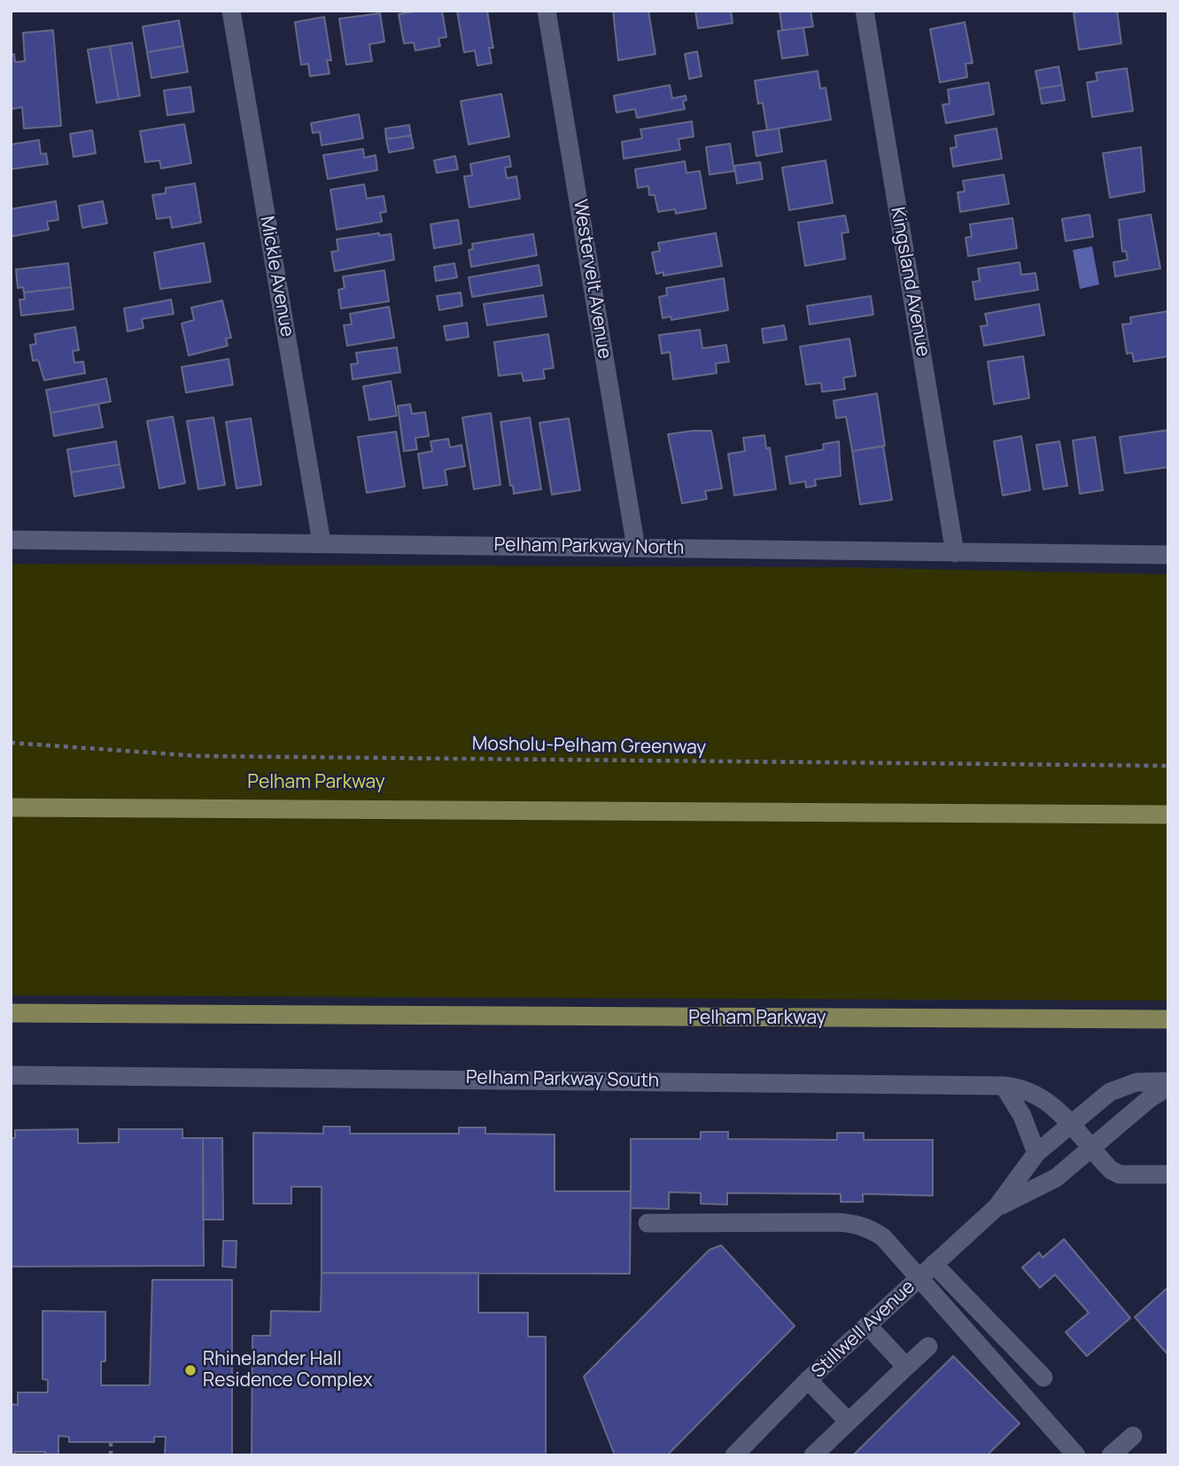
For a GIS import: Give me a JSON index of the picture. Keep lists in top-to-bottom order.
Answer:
{
  "streets": {
    "main road": ["Pelham Parkway"],
    "street": [
      "Mickle Avenue",
      "Westervelt Avenue",
      "Kingsland Avenue",
      "Pelham Parkway North",
      "Pelham Parkway South",
      "Stillwell Avenue"
    ],
    "path": ["Mosholu-Pelham Greenway"]
  },
  "crossings": [
    ["Mickle Avenue", "Pelham Parkway North"],
    ["Westervelt Avenue", "Pelham Parkway North"],
    ["Kingsland Avenue", "Pelham Parkway North"],
    ["Pelham Parkway South", "Stillwell Avenue"]
  ],
  "parks": ["Pelham Parkway"],
  "places": ["Rhinelander Hall Residence Complex"]
}
